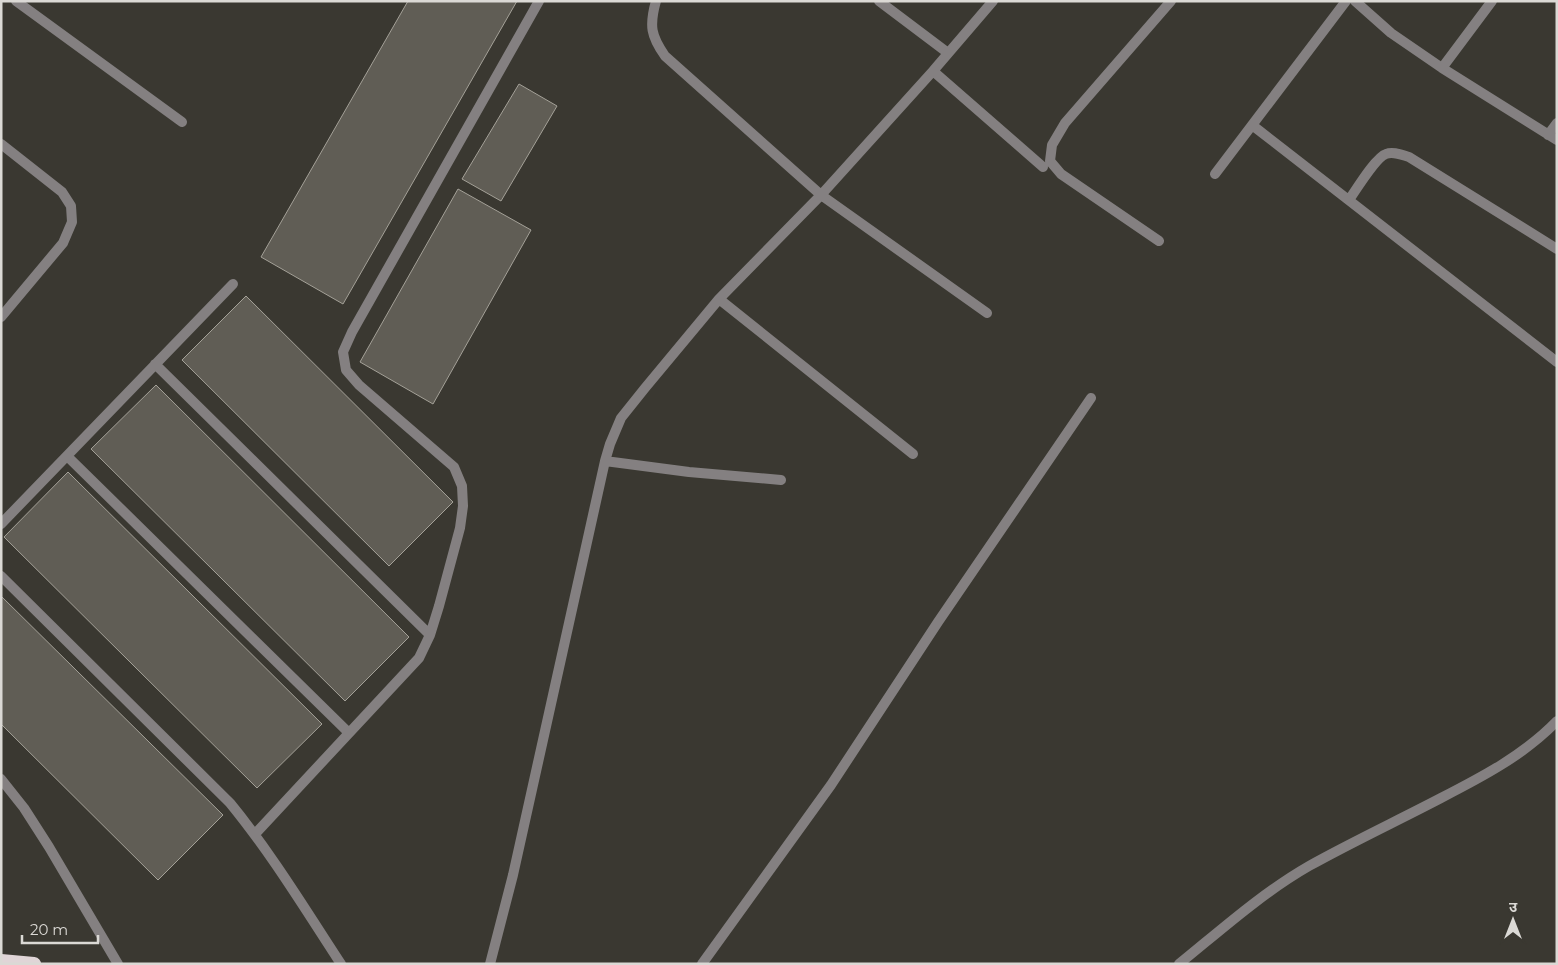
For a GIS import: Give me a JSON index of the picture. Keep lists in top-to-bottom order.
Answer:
{
  "scale_bar": "20 m",
  "north": "top"
}
